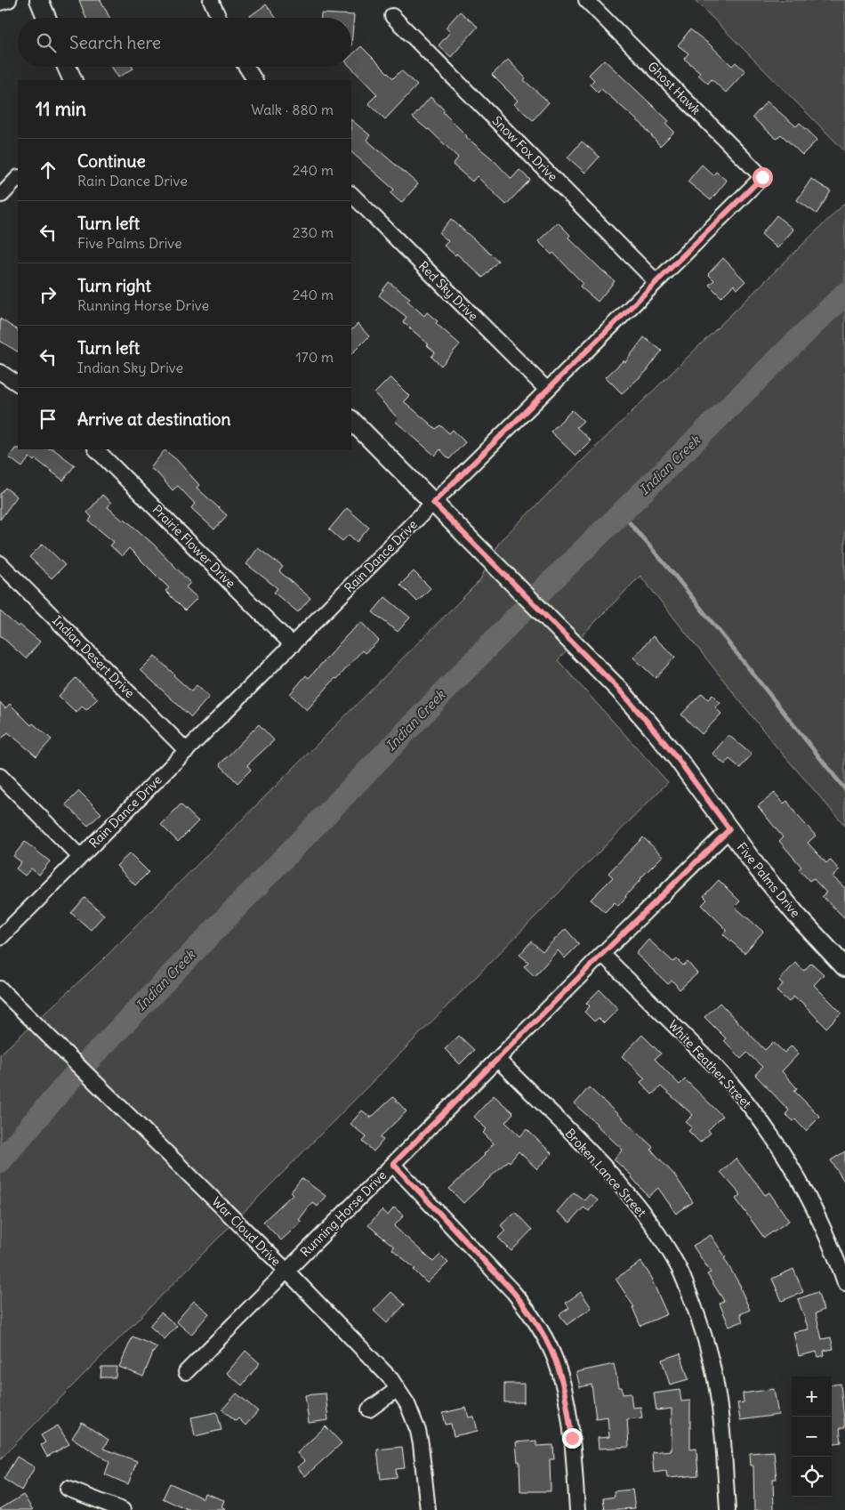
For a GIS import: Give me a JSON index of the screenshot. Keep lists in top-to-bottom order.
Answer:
{
  "streets": {
    "street": [
      "Ghost Hawk",
      "Snow Fox Drive",
      "Red Sky Drive",
      "Prairie Flower Drive",
      "Rain Dance Drive",
      "Indian Desert Drive",
      "Five Palms Drive",
      "White Feather Street",
      "Broken Lance Street",
      "Running Horse Drive",
      "War Cloud Drive"
    ]
  },
  "crossings": [
    ["Ghost Hawk", "Rain Dance Drive"],
    ["Snow Fox Drive", "Rain Dance Drive"],
    ["Red Sky Drive", "Rain Dance Drive"],
    ["Prairie Flower Drive", "Rain Dance Drive"],
    ["Rain Dance Drive", "Indian Desert Drive"],
    ["Rain Dance Drive", "Five Palms Drive"],
    ["Five Palms Drive", "Running Horse Drive"],
    ["White Feather Street", "Running Horse Drive"],
    ["Broken Lance Street", "Running Horse Drive"],
    ["Running Horse Drive", "War Cloud Drive"]
  ],
  "water": ["Indian Creek"],
  "page": {
    "search": "Search here",
    "heading": ["11 min", "Walk · 880 m"],
    "list": [
      ["Continue", "Rain Dance Drive", "240 m"],
      ["Turn left", "Five Palms Drive", "230 m"],
      ["Turn right", "Running Horse Drive", "240 m"],
      ["Turn left", "Indian Sky Drive", "170 m"],
      "Arrive at destination"
    ],
    "map_buttons": ["+", "−"]
  }
}
